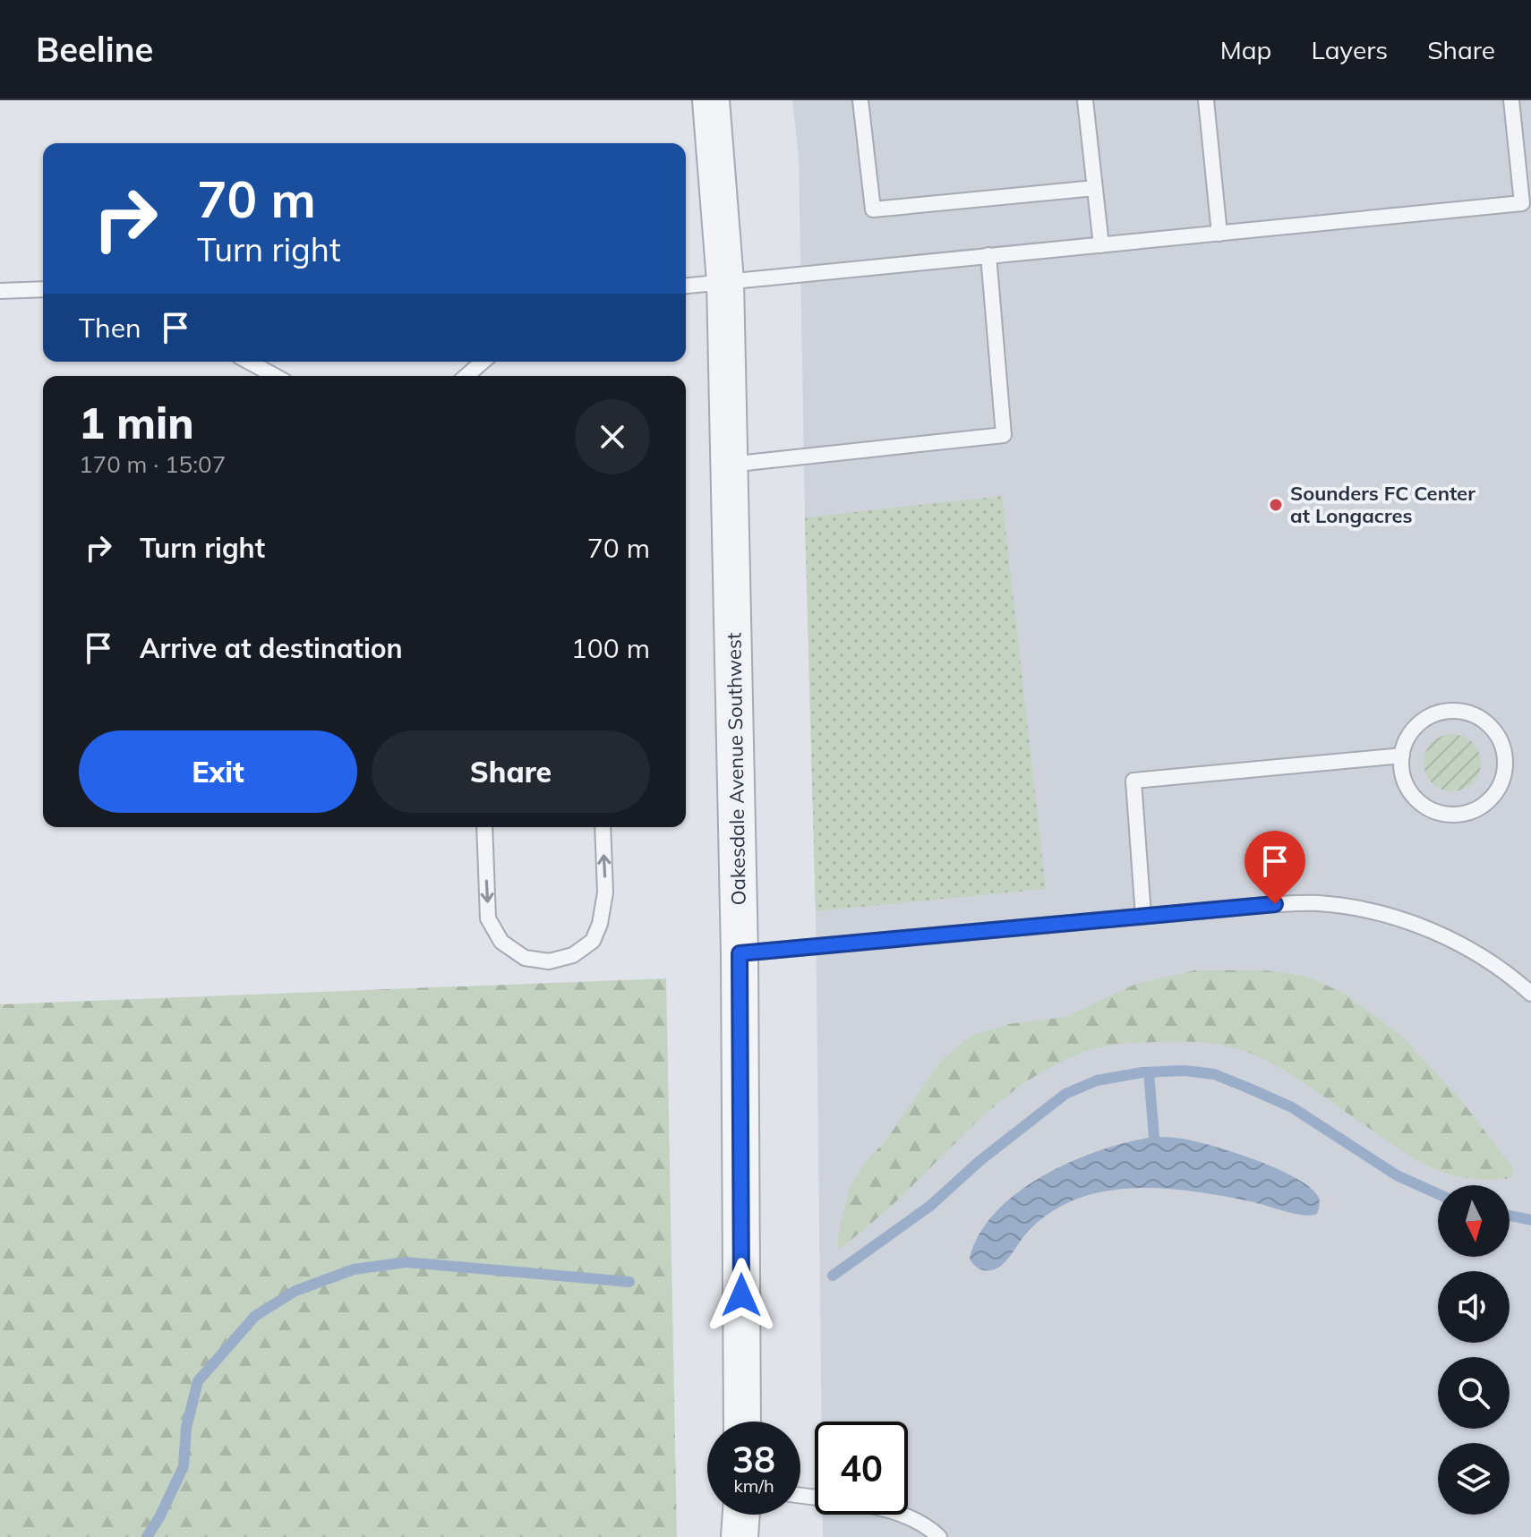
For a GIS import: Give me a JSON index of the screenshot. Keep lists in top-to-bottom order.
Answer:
{
  "streets": {
    "street": ["Oakesdale Avenue Southwest"]
  },
  "places": ["Sounders FC Center at Longacres"],
  "north": "bottom",
  "page": {
    "header": "Beeline",
    "nav": ["Map", "Layers", "Share"],
    "turn": ["70 m", "Turn right"],
    "then": "Then",
    "heading": ["1 min", "170 m · 15:07"],
    "list": [
      {
        "name": "Turn right",
        "value": "70 m"
      },
      {
        "name": "Arrive at destination",
        "value": "100 m"
      }
    ],
    "buttons": ["Exit", "Share"],
    "speed": "38 km/h",
    "limit": "40"
  }
}
